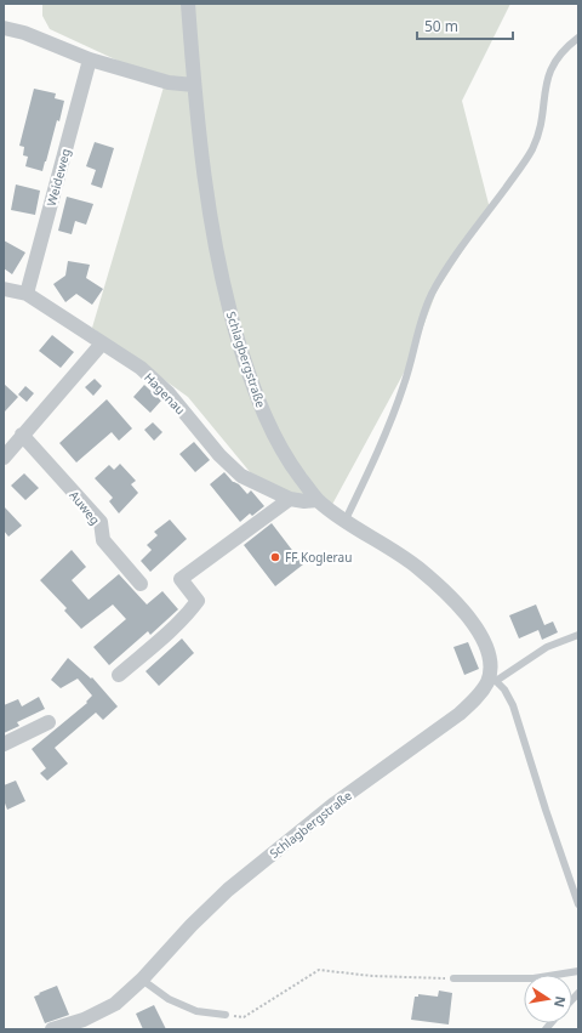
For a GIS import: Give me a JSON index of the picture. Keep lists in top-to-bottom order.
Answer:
{
  "streets": {
    "street": [
      "Weideweg",
      "Schlagbergstraße",
      "Hagenau",
      "Auweg"
    ]
  },
  "crossings": [
    ["Weideweg", "Hagenau"],
    ["Schlagbergstraße", "Hagenau"]
  ],
  "places": ["FF Koglerau"],
  "scale_bar": "50 m",
  "north": "right"
}
